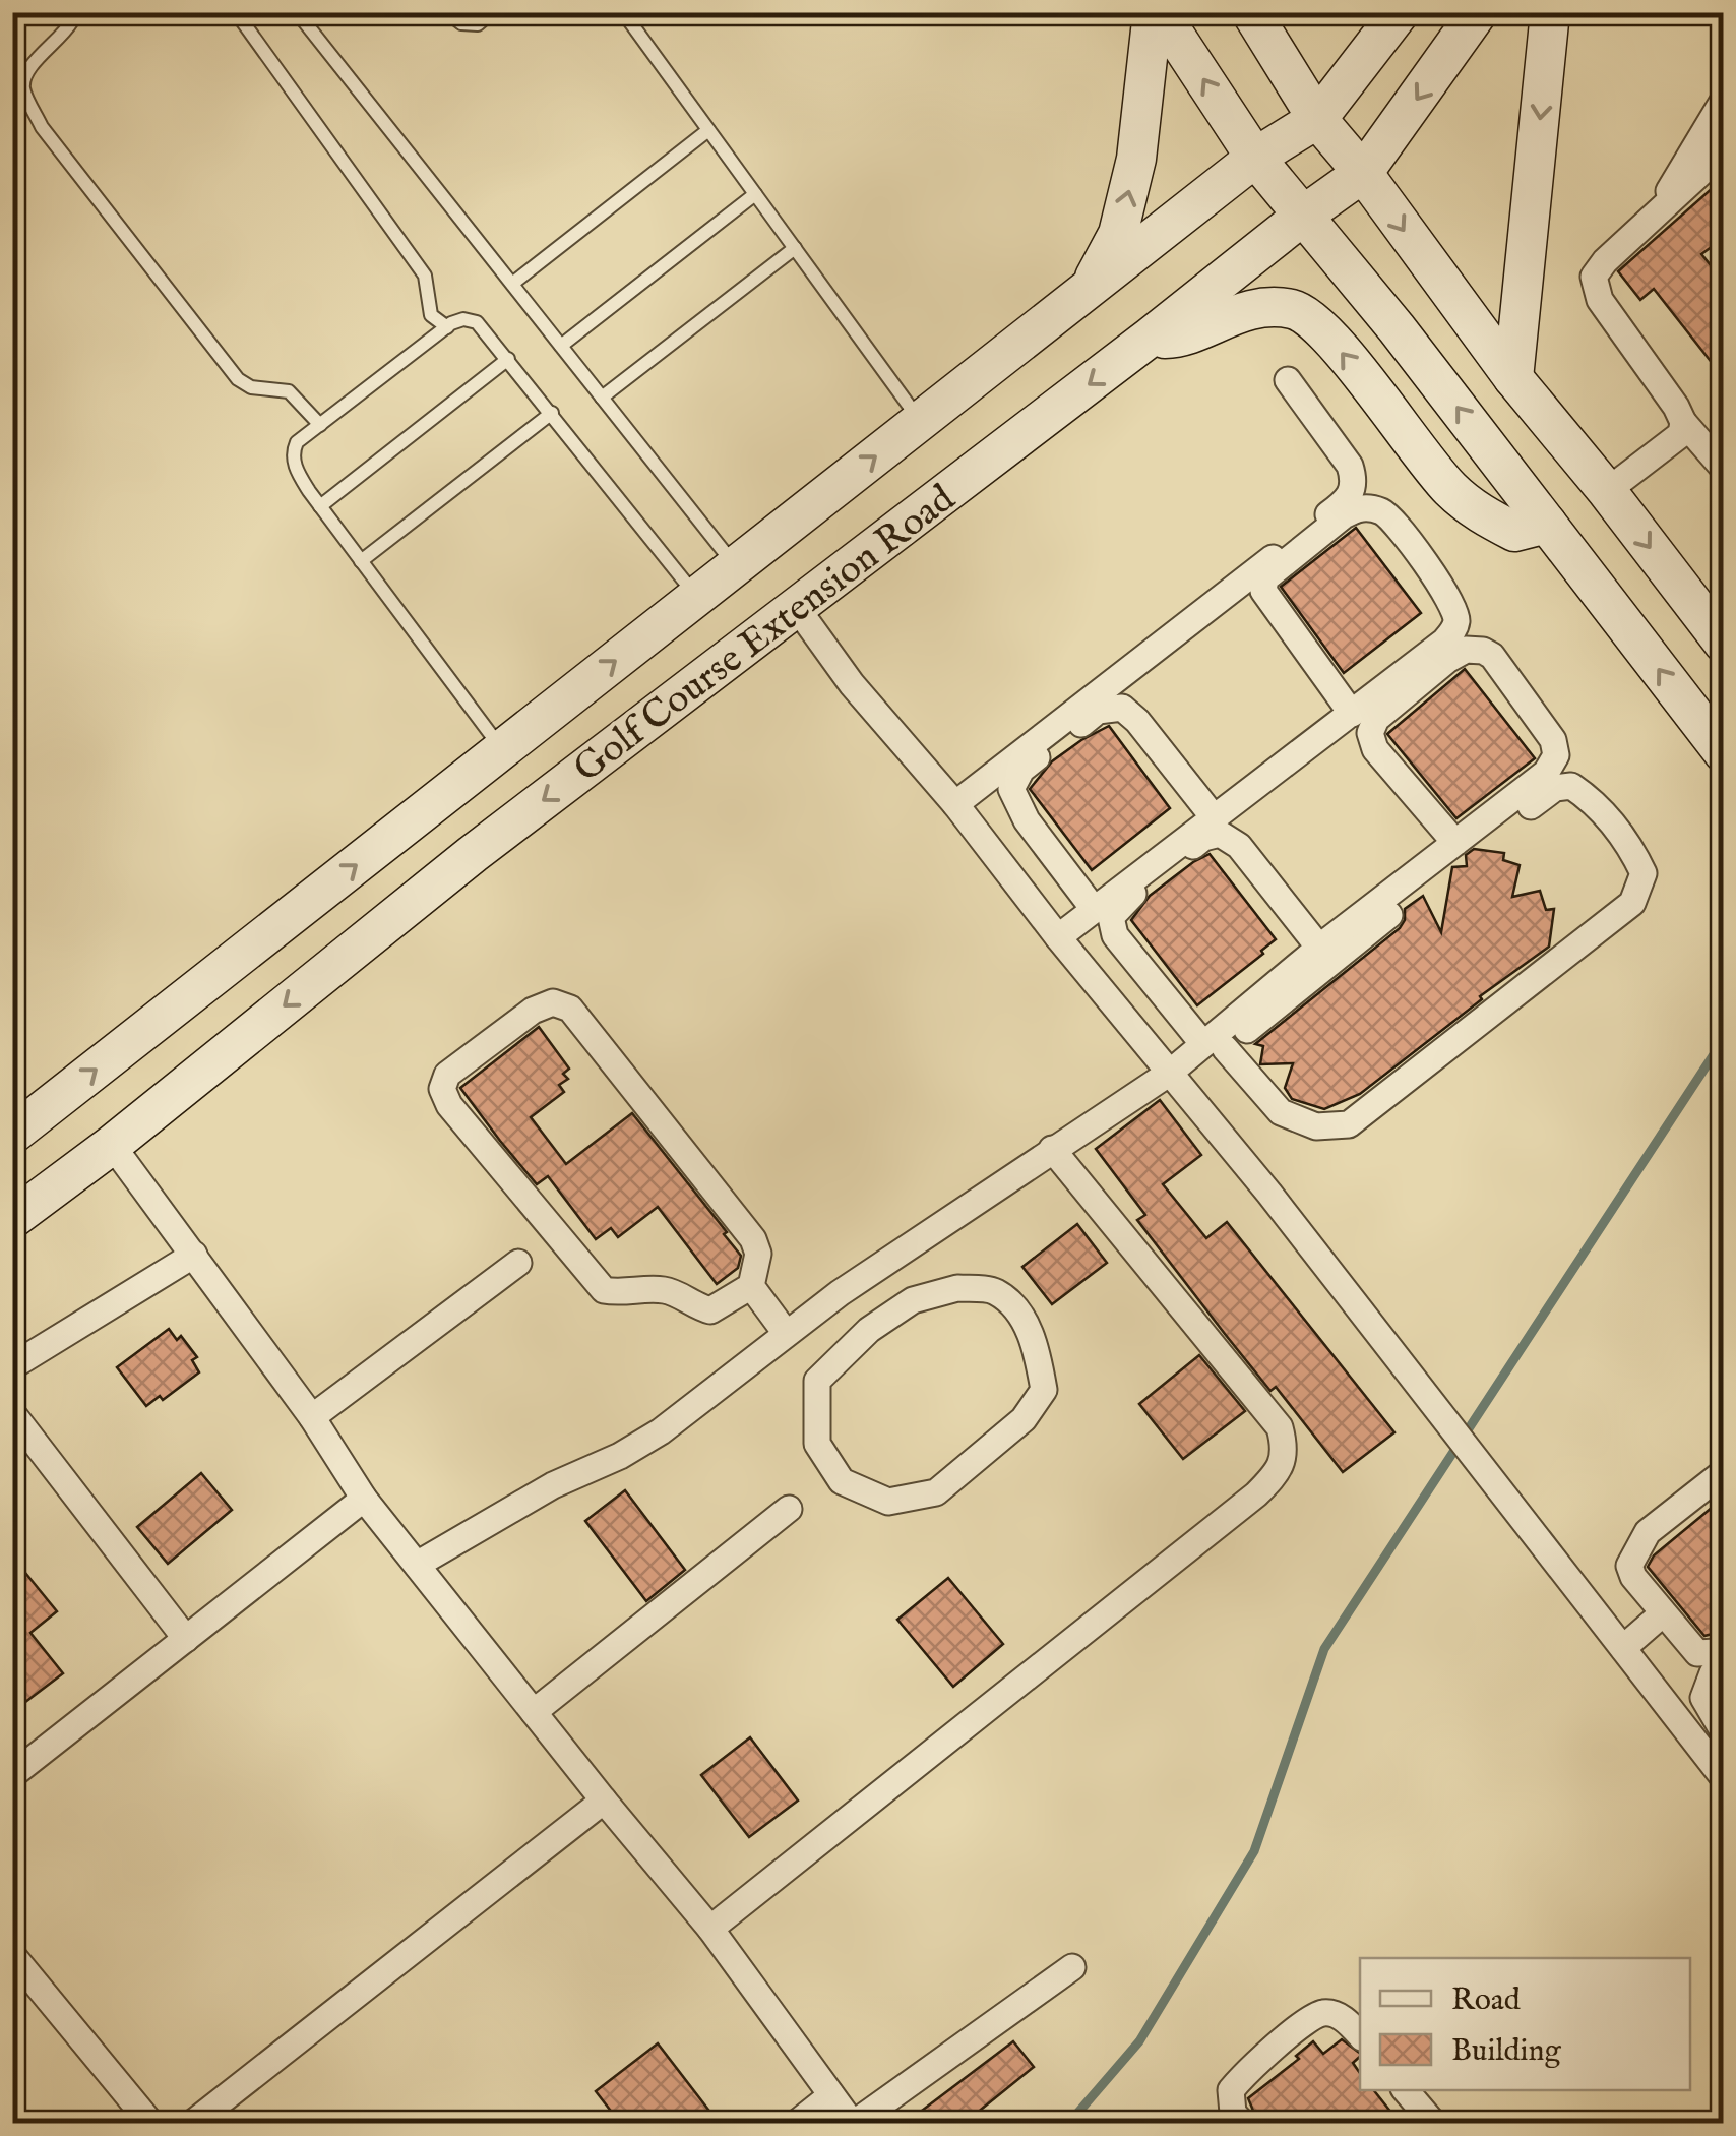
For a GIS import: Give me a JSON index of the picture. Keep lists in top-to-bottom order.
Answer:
{
  "streets": {
    "main road": ["Golf Course Extension Road"]
  },
  "legend": ["Road", "Building"]
}
